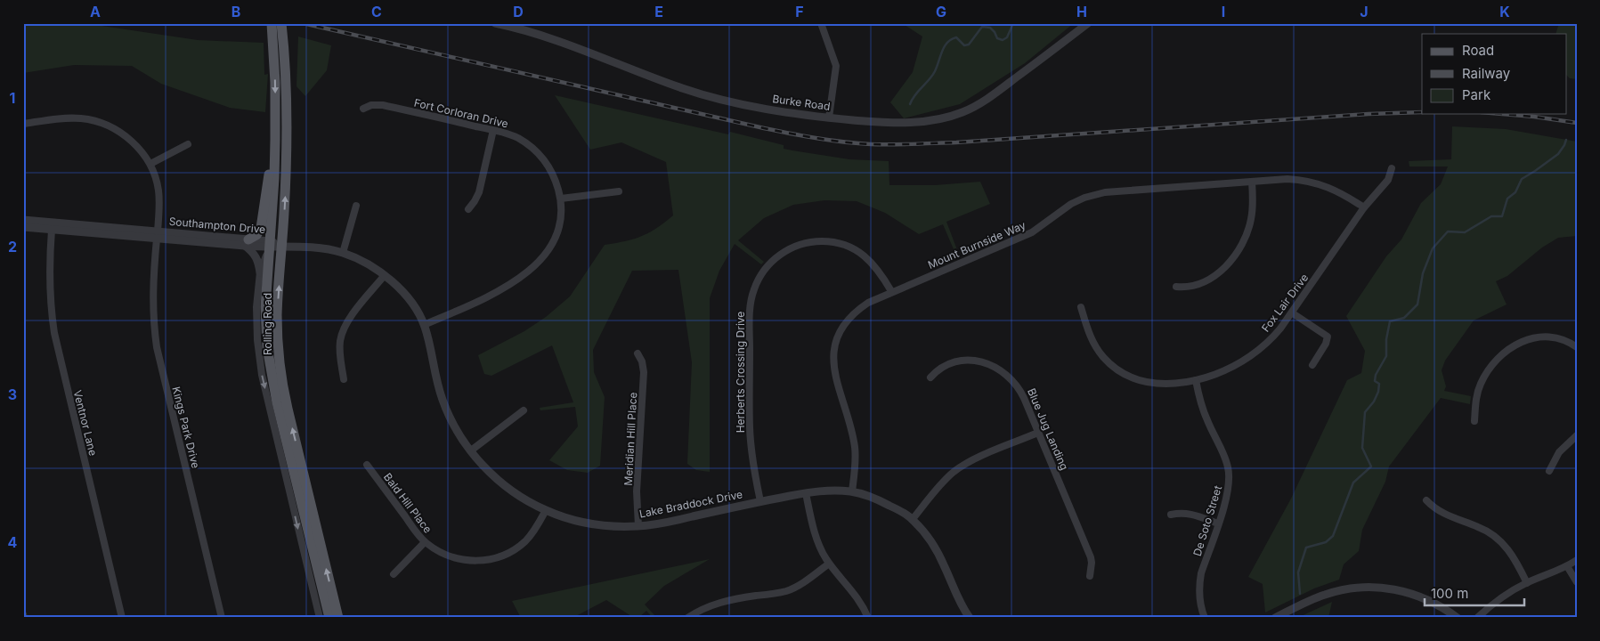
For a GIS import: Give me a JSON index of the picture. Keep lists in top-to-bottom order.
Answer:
{
  "streets": {
    "main road": ["Rolling Road"],
    "street": [
      "Burke Road",
      "Fort Corloran Drive",
      "Southampton Drive",
      "Mount Burnside Way",
      "Fox Lair Drive",
      "Herberts Crossing Drive",
      "Ventnor Lane",
      "Kings Park Drive",
      "Blue Jug Landing",
      "Meridian Hill Place",
      "Bald Hill Place",
      "Lake Braddock Drive",
      "De Soto Street"
    ]
  },
  "crossings": [
    ["Fort Corloran Drive", "Lake Braddock Drive"],
    ["Southampton Drive", "Rolling Road"],
    ["Southampton Drive", "Ventnor Lane"],
    ["Southampton Drive", "Kings Park Drive"],
    ["Southampton Drive", "Lake Braddock Drive"],
    ["Mount Burnside Way", "Fox Lair Drive"],
    ["Mount Burnside Way", "Herberts Crossing Drive"],
    ["Mount Burnside Way", "Lake Braddock Drive"],
    ["Fox Lair Drive", "De Soto Street"],
    ["Rolling Road", "Lake Braddock Drive"],
    ["Herberts Crossing Drive", "Lake Braddock Drive"],
    ["Meridian Hill Place", "Lake Braddock Drive"],
    ["Bald Hill Place", "Lake Braddock Drive"]
  ],
  "legend": ["Road", "Railway", "Park"],
  "scale_bar": "100 m",
  "grid": {
    "columns": [
      "A",
      "B",
      "C",
      "D",
      "E",
      "F",
      "G",
      "H",
      "I",
      "J",
      "K"
    ],
    "rows": [
      "1",
      "2",
      "3",
      "4"
    ]
  }
}
